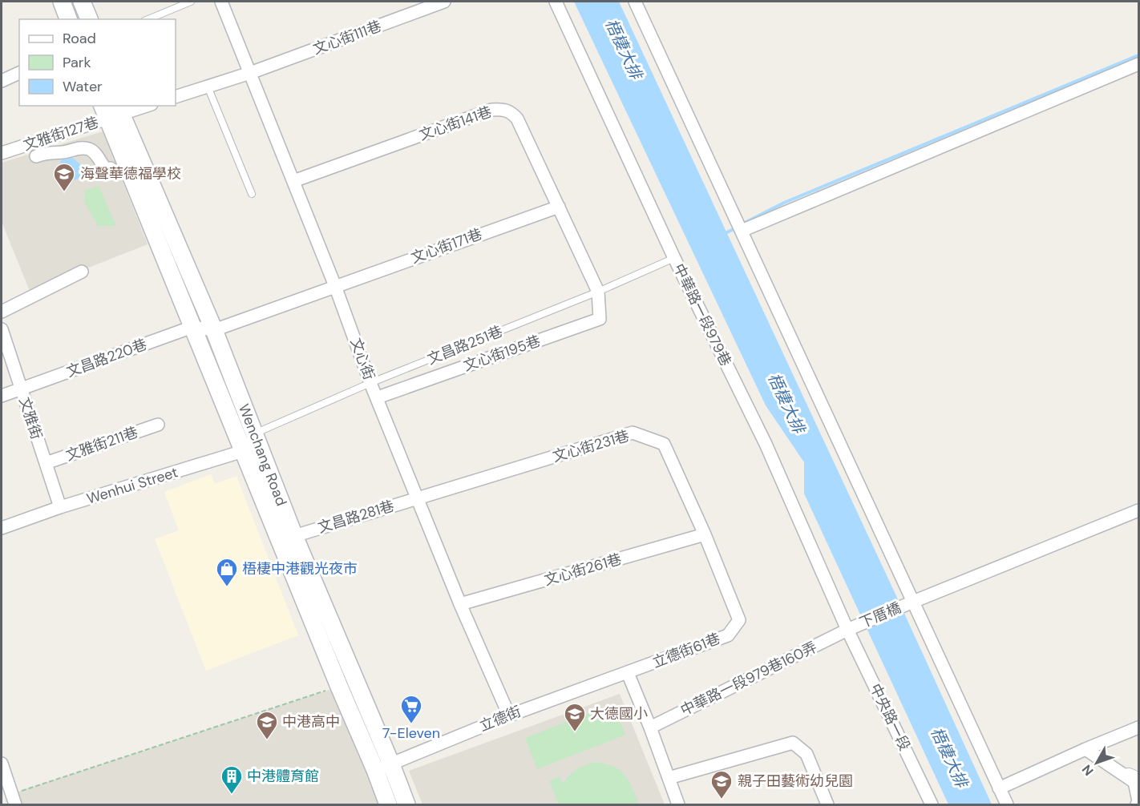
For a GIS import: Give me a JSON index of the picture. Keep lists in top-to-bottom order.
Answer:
{
  "streets": {
    "street": [
      "文心街111巷",
      "文心街141巷",
      "文雅街127巷",
      "文心街171巷",
      "中華路一段979巷",
      "文心街195巷",
      "文昌路220巷",
      "文心街",
      "文雅街",
      "文雅街211巷",
      "文心街231巷",
      "Wenchang Road",
      "Wenhui Street",
      "文昌路281巷",
      "文心街261巷",
      "下厝橋",
      "立德街61巷",
      "中華路一段979巷160弄",
      "中央路一段",
      "立德街"
    ],
    "lane": ["文昌路251巷"]
  },
  "crossings": [
    ["文心街111巷", "文心街"],
    ["文心街141巷", "文心街171巷"],
    ["文心街141巷", "文昌路251巷"],
    ["文心街141巷", "文心街195巷"],
    ["文心街141巷", "文心街"],
    ["文雅街127巷", "Wenchang Road"],
    ["文心街171巷", "文心街"],
    ["文心街171巷", "Wenchang Road"],
    ["中華路一段979巷", "文昌路251巷"],
    ["中華路一段979巷", "下厝橋"],
    ["中華路一段979巷", "中華路一段979巷160弄"],
    ["中華路一段979巷", "中央路一段"],
    ["文昌路251巷", "文心街195巷"],
    ["文昌路251巷", "文心街"],
    ["文昌路251巷", "Wenchang Road"],
    ["文心街195巷", "文心街"],
    ["文昌路220巷", "文雅街"],
    ["文昌路220巷", "Wenchang Road"],
    ["文心街", "文心街231巷"],
    ["文心街", "文昌路281巷"],
    ["文心街", "文心街261巷"],
    ["文心街", "立德街"],
    ["文雅街", "文雅街211巷"],
    ["文雅街", "Wenhui Street"],
    ["文心街231巷", "文昌路281巷"],
    ["文心街231巷", "文心街261巷"],
    ["文心街231巷", "立德街61巷"],
    ["Wenchang Road", "Wenhui Street"],
    ["Wenchang Road", "文昌路281巷"],
    ["Wenchang Road", "立德街"],
    ["下厝橋", "中華路一段979巷160弄"],
    ["下厝橋", "中央路一段"],
    ["立德街61巷", "立德街"],
    ["中華路一段979巷160弄", "中央路一段"]
  ],
  "water": ["梧棲大排"],
  "places": {
    "school or university": [
      "海聲華德福學校",
      "大德國小",
      "中港高中",
      "親子田藝術幼兒園"
    ],
    "shop": ["梧棲中港觀光夜市"],
    "supermarket": ["7-Eleven"],
    "building": ["中港體育館"]
  },
  "legend": ["Road", "Park", "Water"],
  "north": "bottom left"
}
